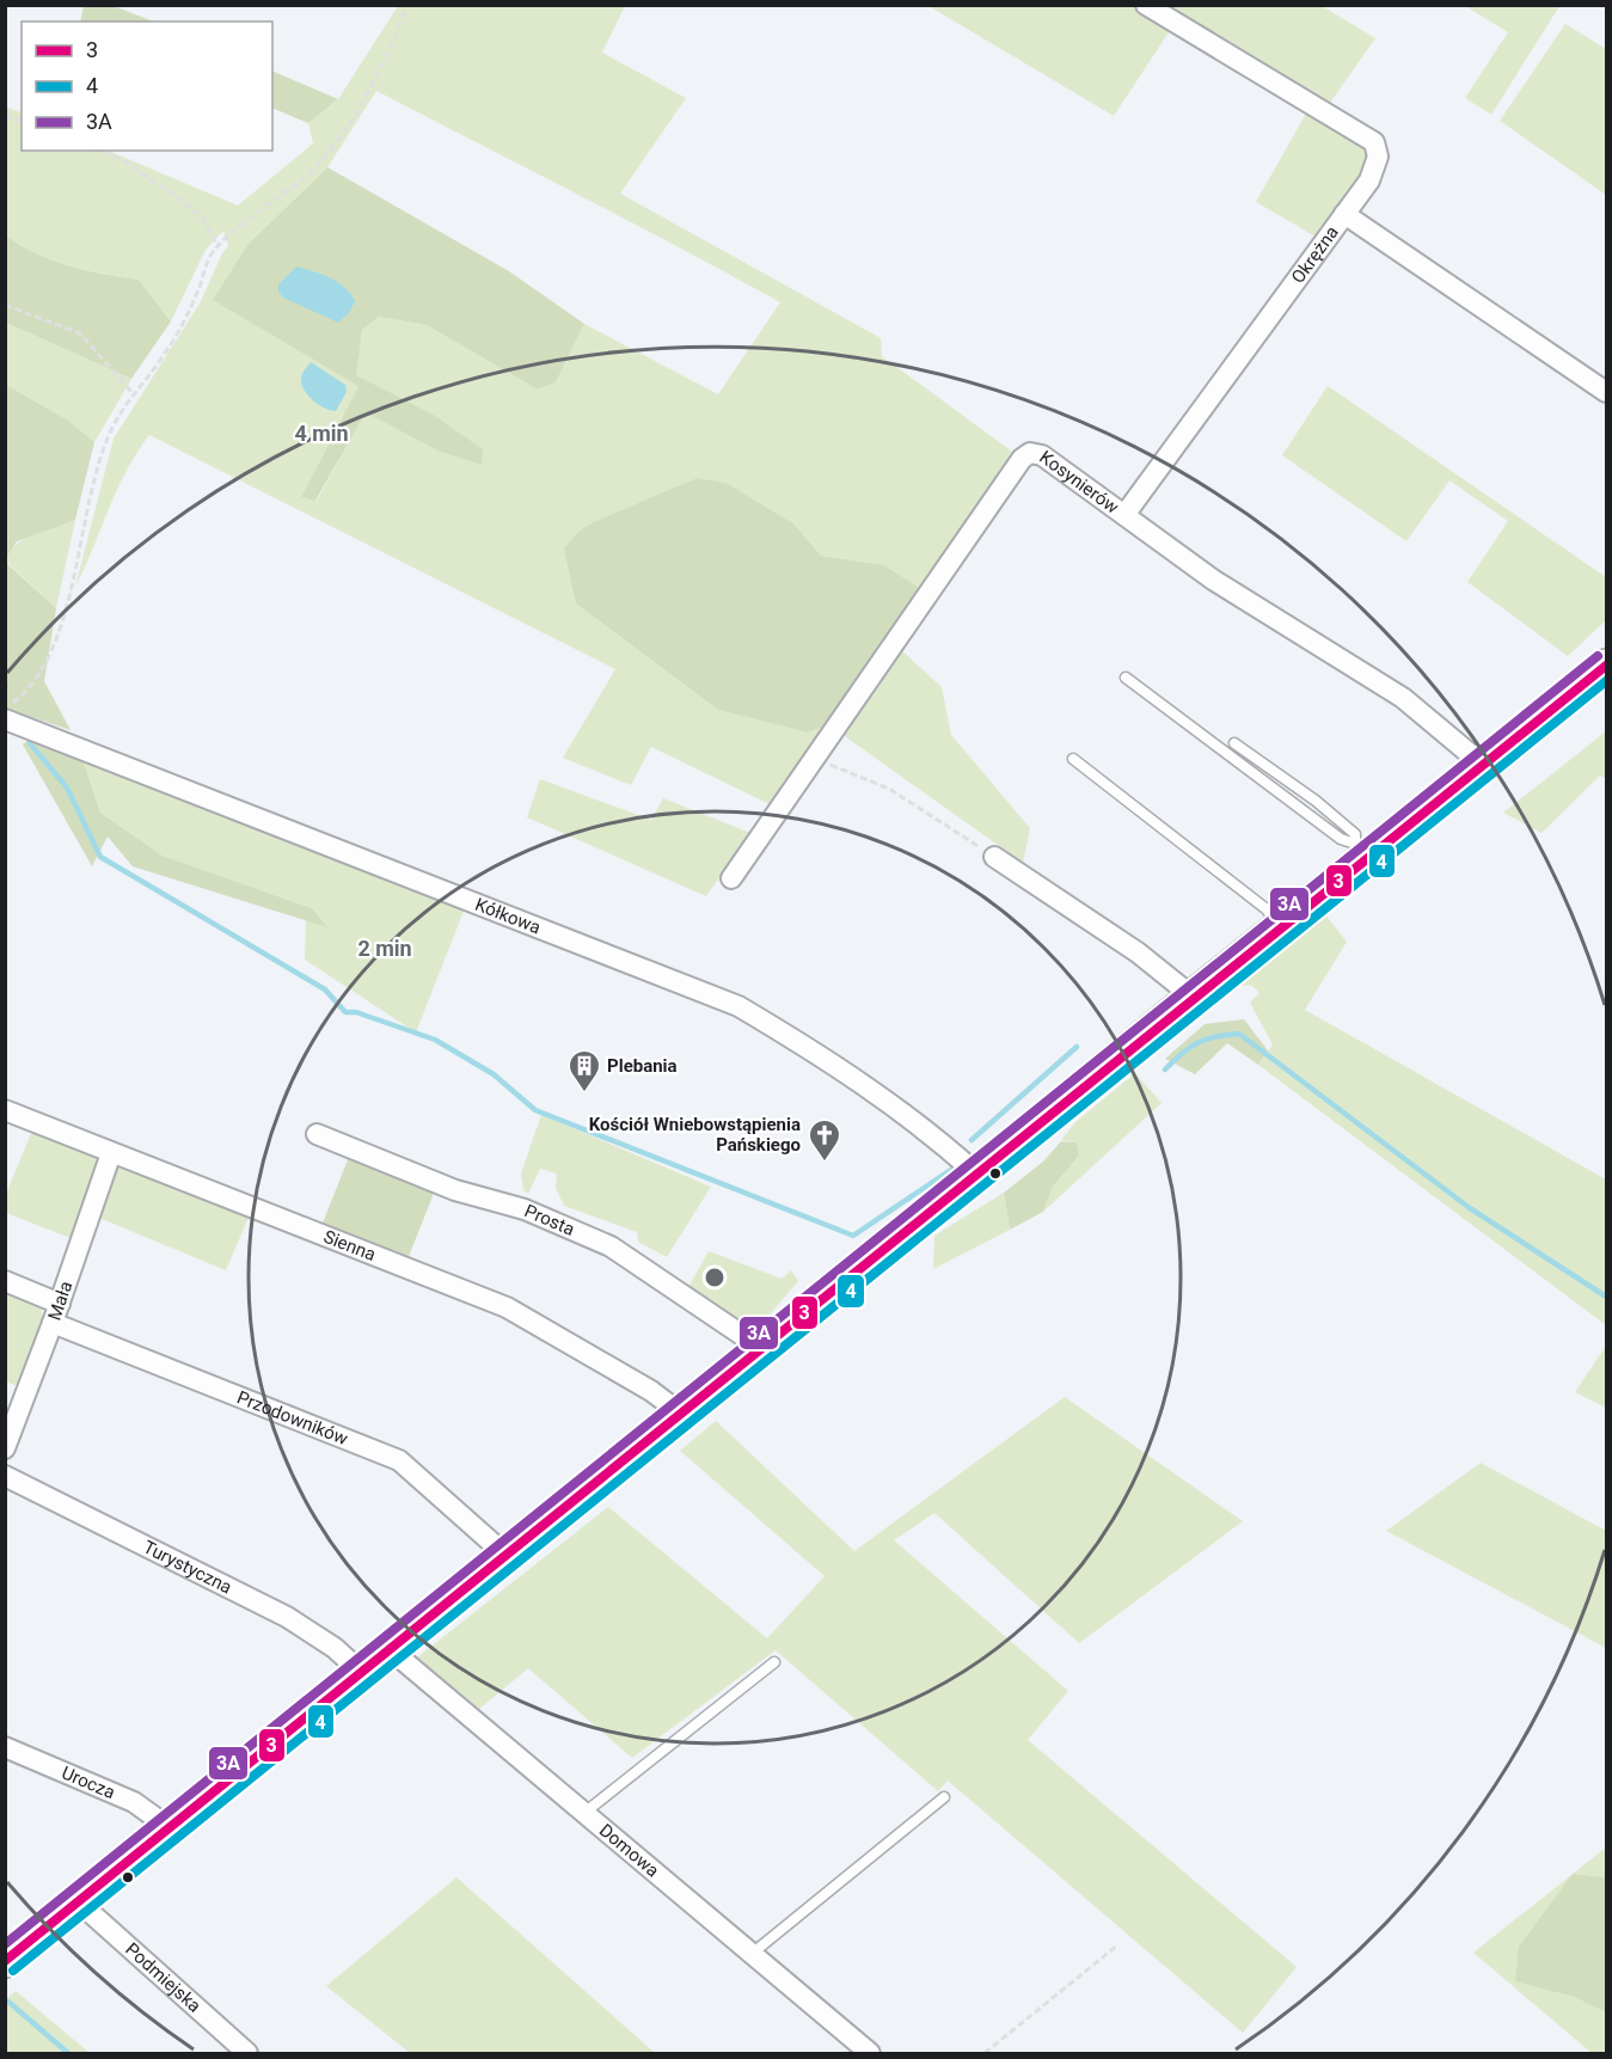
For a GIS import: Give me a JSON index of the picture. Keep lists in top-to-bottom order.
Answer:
{
  "streets": {
    "street": [
      "Okrężna",
      "Kosynierów",
      "Kółkowa",
      "Prosta",
      "Sienna",
      "Mała",
      "Przodowników",
      "Turystyczna",
      "Urocza",
      "Domowa",
      "Podmiejska"
    ]
  },
  "crossings": [
    ["Okrężna", "Kosynierów"],
    ["Sienna", "Mała"],
    ["Mała", "Przodowników"]
  ],
  "places": {
    "building": ["Plebania"],
    "church": ["Kościół Wniebowstąpienia Pańskiego"]
  },
  "lines": ["transit line 3A", "transit line 3", "transit line 4"],
  "legend": ["3", "4", "3A"],
  "rings": ["4 min", "2 min"]
}
